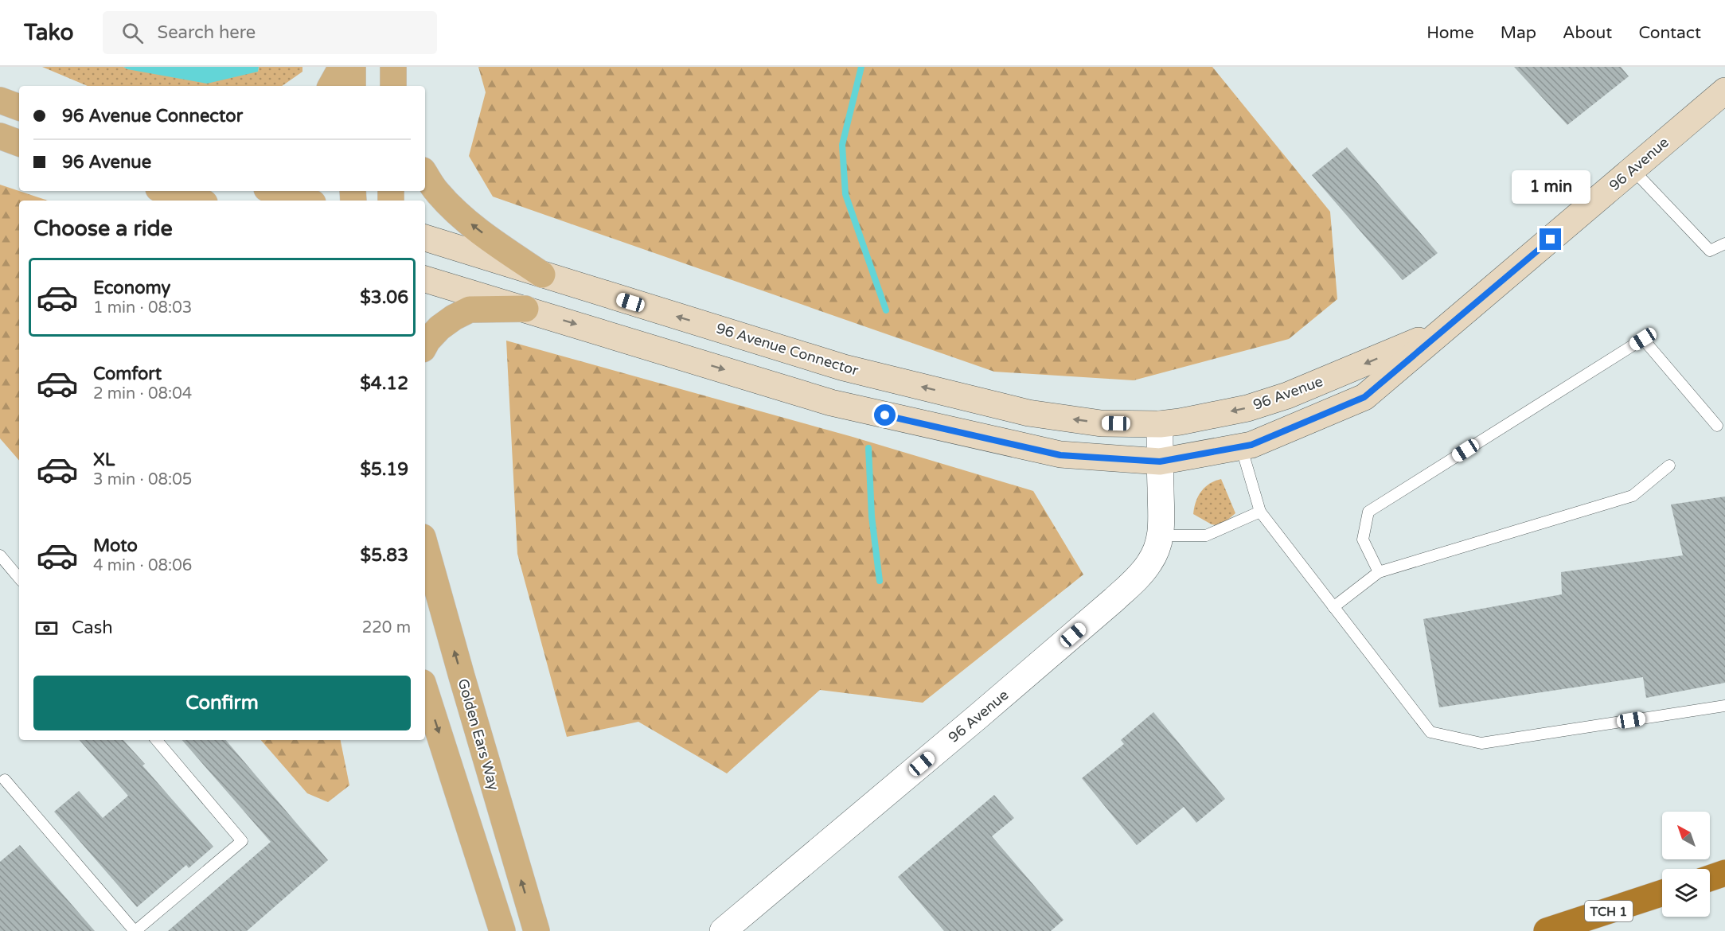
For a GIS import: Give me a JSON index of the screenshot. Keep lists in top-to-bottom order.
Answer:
{
  "streets": {
    "highway": ["TCH 1"],
    "main road": ["96 Avenue", "96 Avenue Connector", "Golden Ears Way"]
  },
  "crossings": [
    ["96 Avenue", "96 Avenue Connector"]
  ],
  "north": "top left",
  "page": {
    "header": "Tako",
    "search": "Search here",
    "nav": [
      "Home",
      "Map",
      "About",
      "Contact"
    ],
    "banner": ["96 Avenue Connector", "96 Avenue"],
    "bubble": "1 min",
    "heading": "Choose a ride",
    "list": [
      {
        "name": "Economy",
        "note": "1 min · 08:03",
        "value": "$3.06"
      },
      {
        "name": "Comfort",
        "note": "2 min · 08:04",
        "value": "$4.12"
      },
      {
        "name": "XL",
        "note": "3 min · 08:05",
        "value": "$5.19"
      },
      {
        "name": "Moto",
        "note": "4 min · 08:06",
        "value": "$5.83"
      }
    ],
    "pay": ["Cash", "220 m"],
    "buttons": "Confirm"
  }
}
